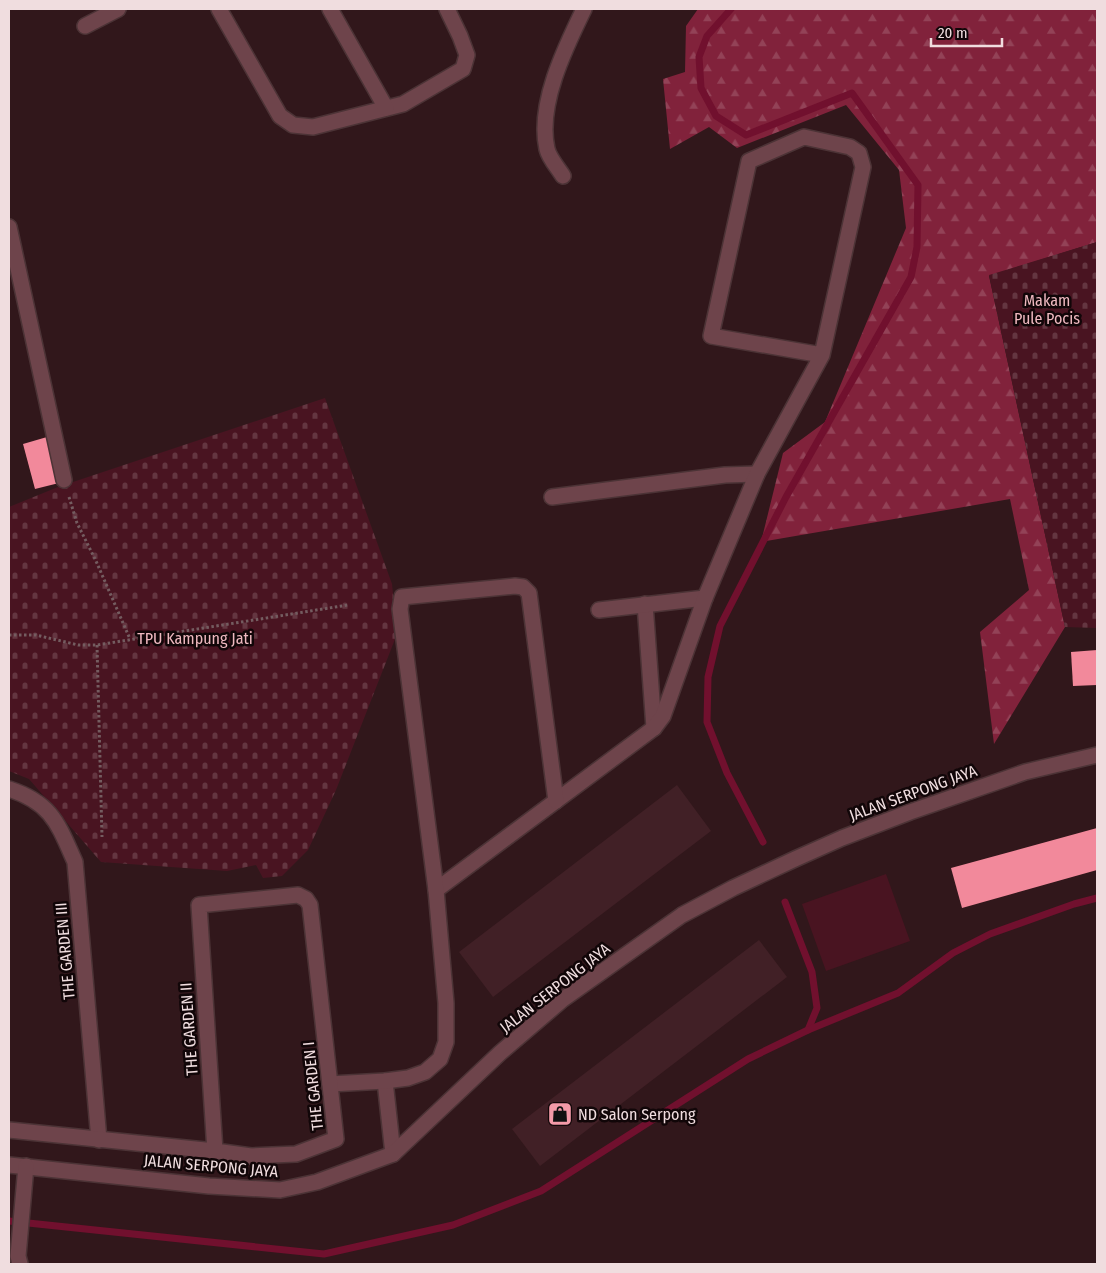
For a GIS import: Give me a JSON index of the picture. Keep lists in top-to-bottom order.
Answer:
{
  "streets": {
    "street": [
      "JALAN SERPONG JAYA",
      "THE GARDEN III",
      "THE GARDEN II",
      "THE GARDEN I"
    ]
  },
  "crossings": [
    ["THE GARDEN III", "THE GARDEN I"],
    ["THE GARDEN II", "THE GARDEN I"]
  ],
  "parks": ["Makam Pule Pocis", "TPU Kampung Jati"],
  "places": {
    "shop": ["ND Salon Serpong"]
  },
  "scale_bar": "20 m"
}
